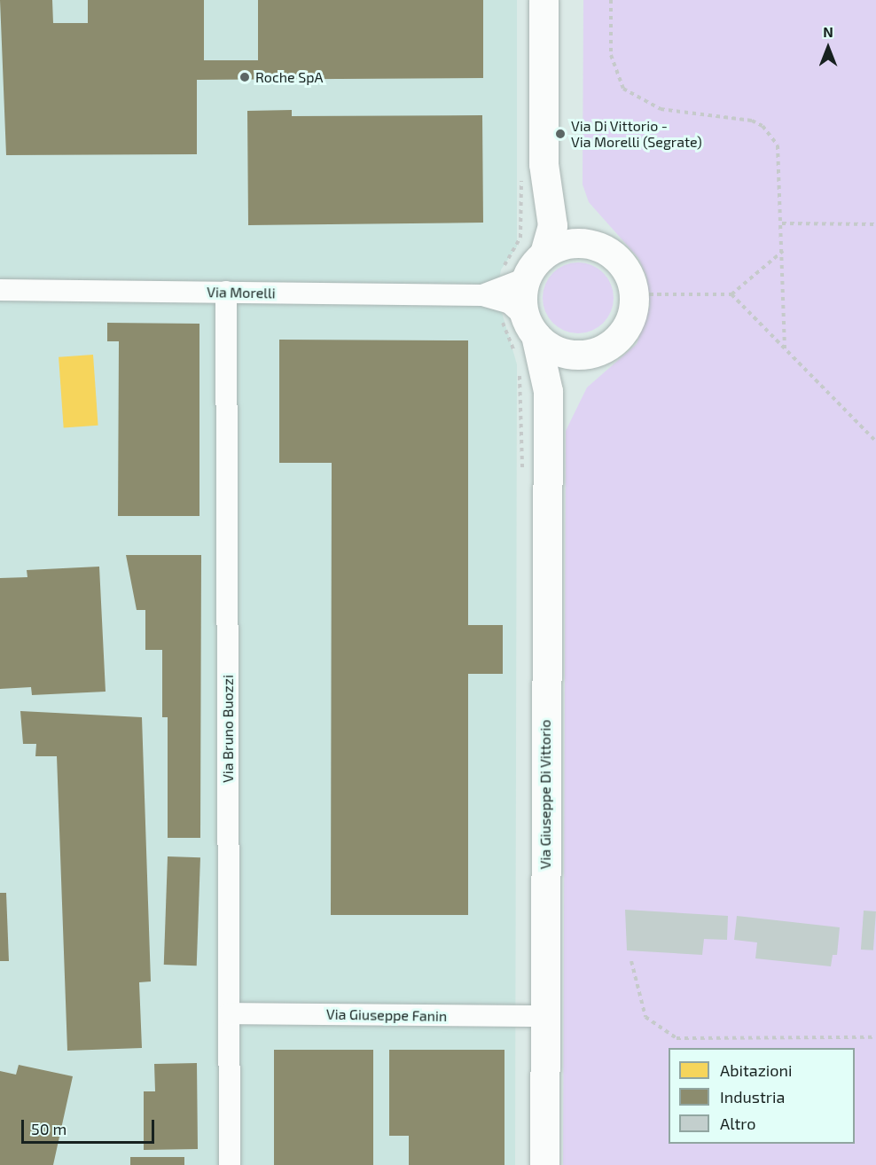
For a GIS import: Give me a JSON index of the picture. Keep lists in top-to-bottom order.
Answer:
{
  "streets": {
    "main road": ["Via Giuseppe Di Vittorio"],
    "street": ["Via Morelli", "Via Bruno Buozzi", "Via Giuseppe Fanin"]
  },
  "crossings": [
    ["Via Morelli", "Via Bruno Buozzi"],
    ["Via Morelli", "Via Giuseppe Di Vittorio"],
    ["Via Bruno Buozzi", "Via Giuseppe Fanin"],
    ["Via Giuseppe Di Vittorio", "Via Giuseppe Fanin"]
  ],
  "places": ["Roche SpA", "Via Di Vittorio - Via Morelli (Segrate)"],
  "legend": ["Abitazioni", "Industria", "Altro"],
  "scale_bar": "50 m",
  "north": "top"
}
